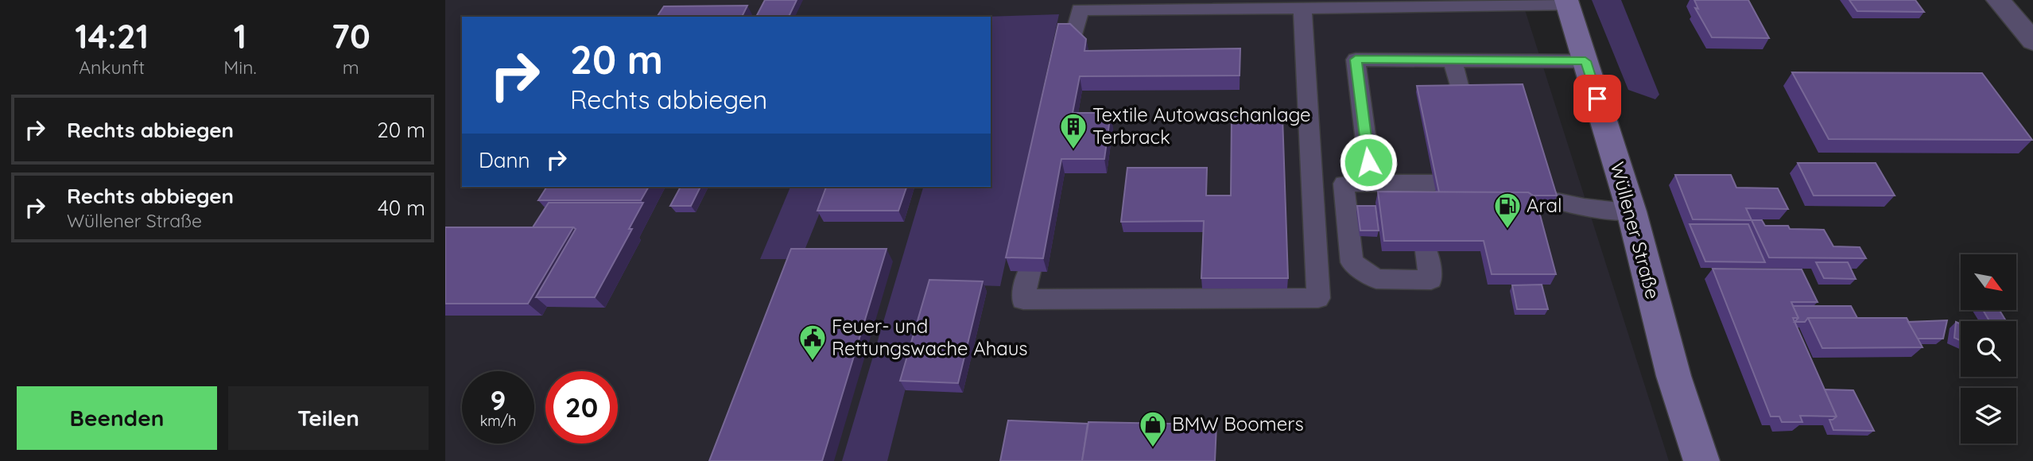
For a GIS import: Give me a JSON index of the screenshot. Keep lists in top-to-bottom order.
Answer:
{
  "streets": {
    "main road": ["Wüllener Straße"]
  },
  "places": {
    "building": ["Textile Autowaschanlage Terbrack"],
    "fuel station": ["Aral"],
    "public building": ["Feuer- und Rettungswache Ahaus"],
    "shop": ["BMW Boomers"]
  },
  "north": "bottom right",
  "page": {
    "eta": [
      "14:21",
      "Ankunft",
      "1",
      "Min.",
      "70",
      "m"
    ],
    "turn": ["20 m", "Rechts abbiegen"],
    "list": [
      {
        "name": "Rechts abbiegen",
        "value": "20 m"
      },
      {
        "name": "Rechts abbiegen",
        "note": "Wüllener Straße",
        "value": "40 m"
      }
    ],
    "then": "Dann",
    "speed": "9 km/h",
    "limit": "20",
    "buttons": ["Beenden", "Teilen"]
  }
}
